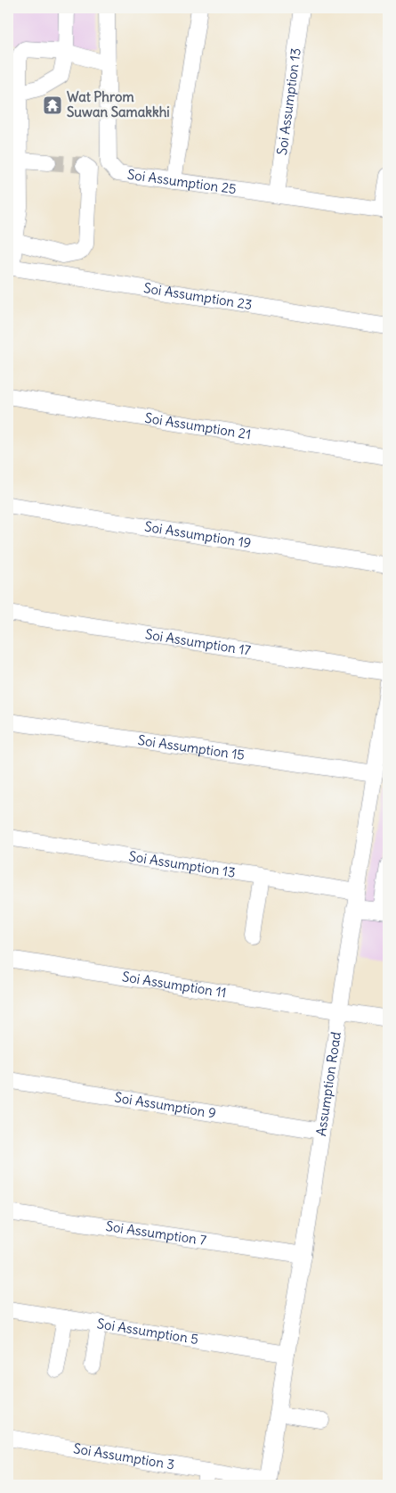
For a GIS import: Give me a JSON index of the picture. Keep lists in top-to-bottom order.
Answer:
{
  "streets": {
    "street": [
      "Soi Assumption 13",
      "Soi Assumption 25",
      "Soi Assumption 23",
      "Soi Assumption 21",
      "Soi Assumption 19",
      "Soi Assumption 17",
      "Soi Assumption 15",
      "Soi Assumption 11",
      "Assumption Road",
      "Soi Assumption 9",
      "Soi Assumption 7",
      "Soi Assumption 5",
      "Soi Assumption 3"
    ]
  },
  "crossings": [
    ["Soi Assumption 13", "Soi Assumption 25"],
    ["Soi Assumption 13", "Assumption Road"],
    ["Soi Assumption 15", "Assumption Road"],
    ["Soi Assumption 11", "Assumption Road"],
    ["Assumption Road", "Soi Assumption 9"],
    ["Assumption Road", "Soi Assumption 7"],
    ["Assumption Road", "Soi Assumption 5"],
    ["Assumption Road", "Soi Assumption 3"]
  ],
  "places": {
    "temple": ["Wat Phrom Suwan Samakkhi"]
  }
}
